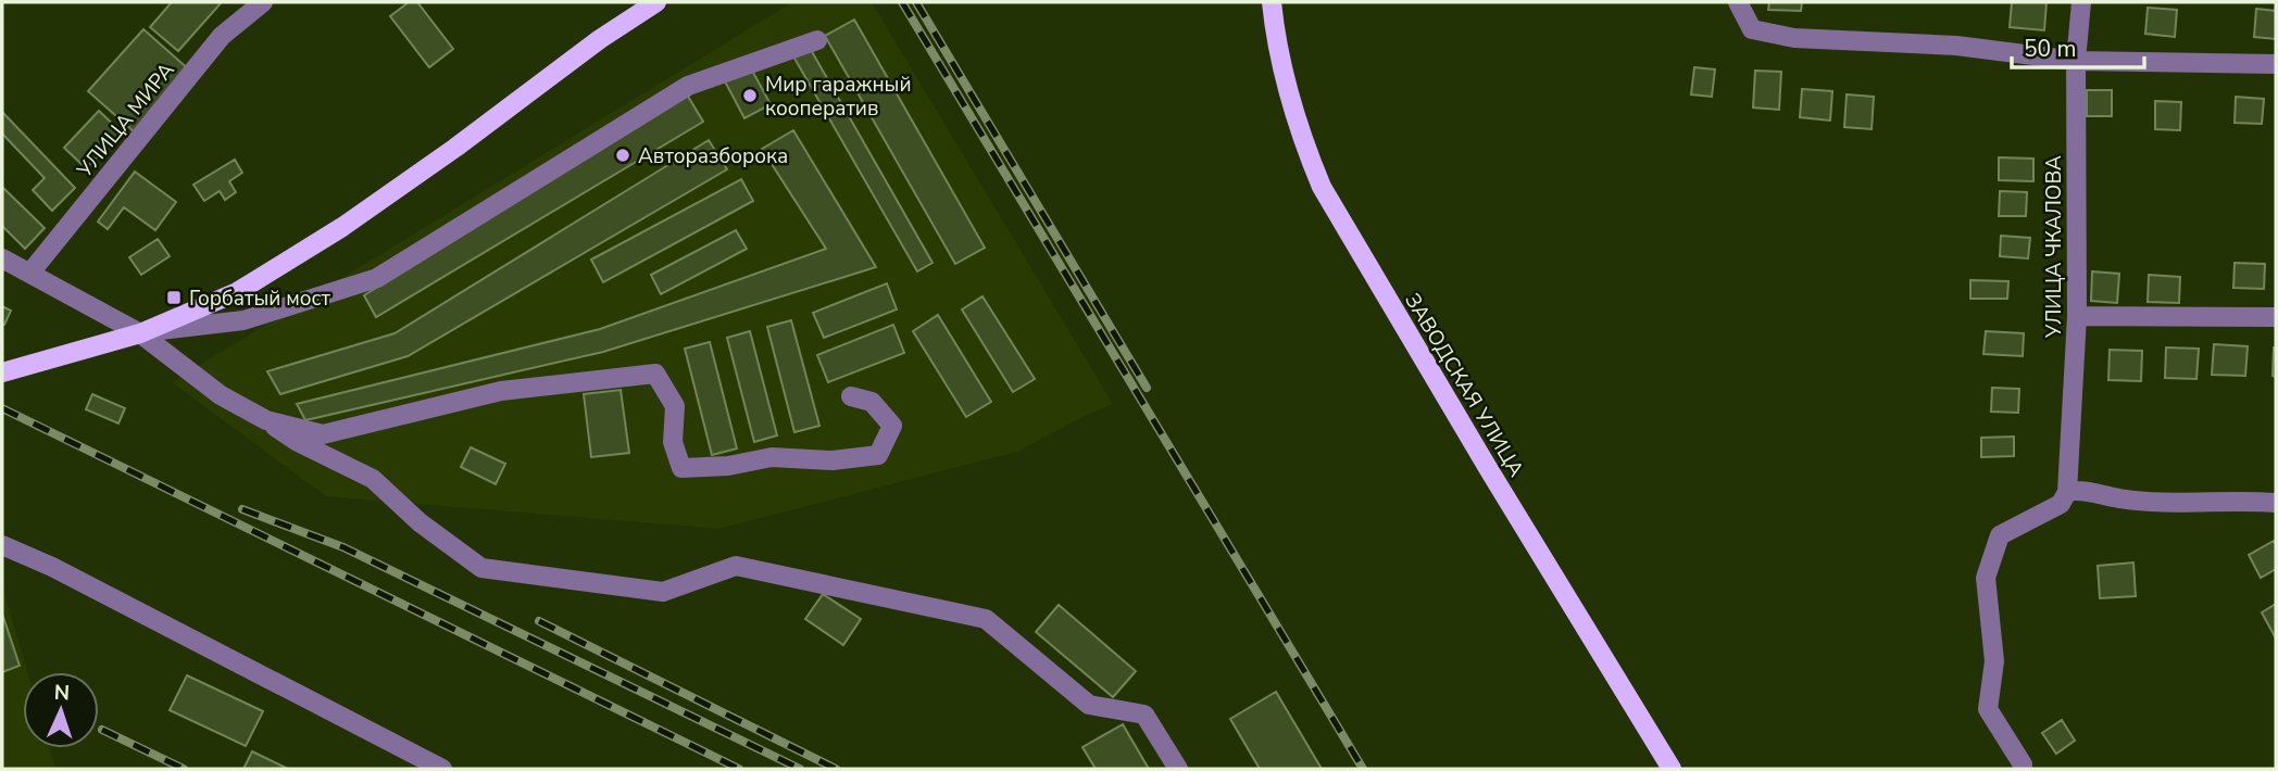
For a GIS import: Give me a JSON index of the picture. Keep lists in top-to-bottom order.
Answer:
{
  "streets": {
    "main road": ["ЗАВОДСКАЯ УЛИЦА"],
    "street": ["УЛИЦА МИРА", "УЛИЦА ЧКАЛОВА"]
  },
  "places": {
    "other": ["Мир гаражный кооператив", "Авторазборока"],
    "transit": ["Горбатый мост"]
  },
  "scale_bar": "50 m",
  "north": "top"
}
